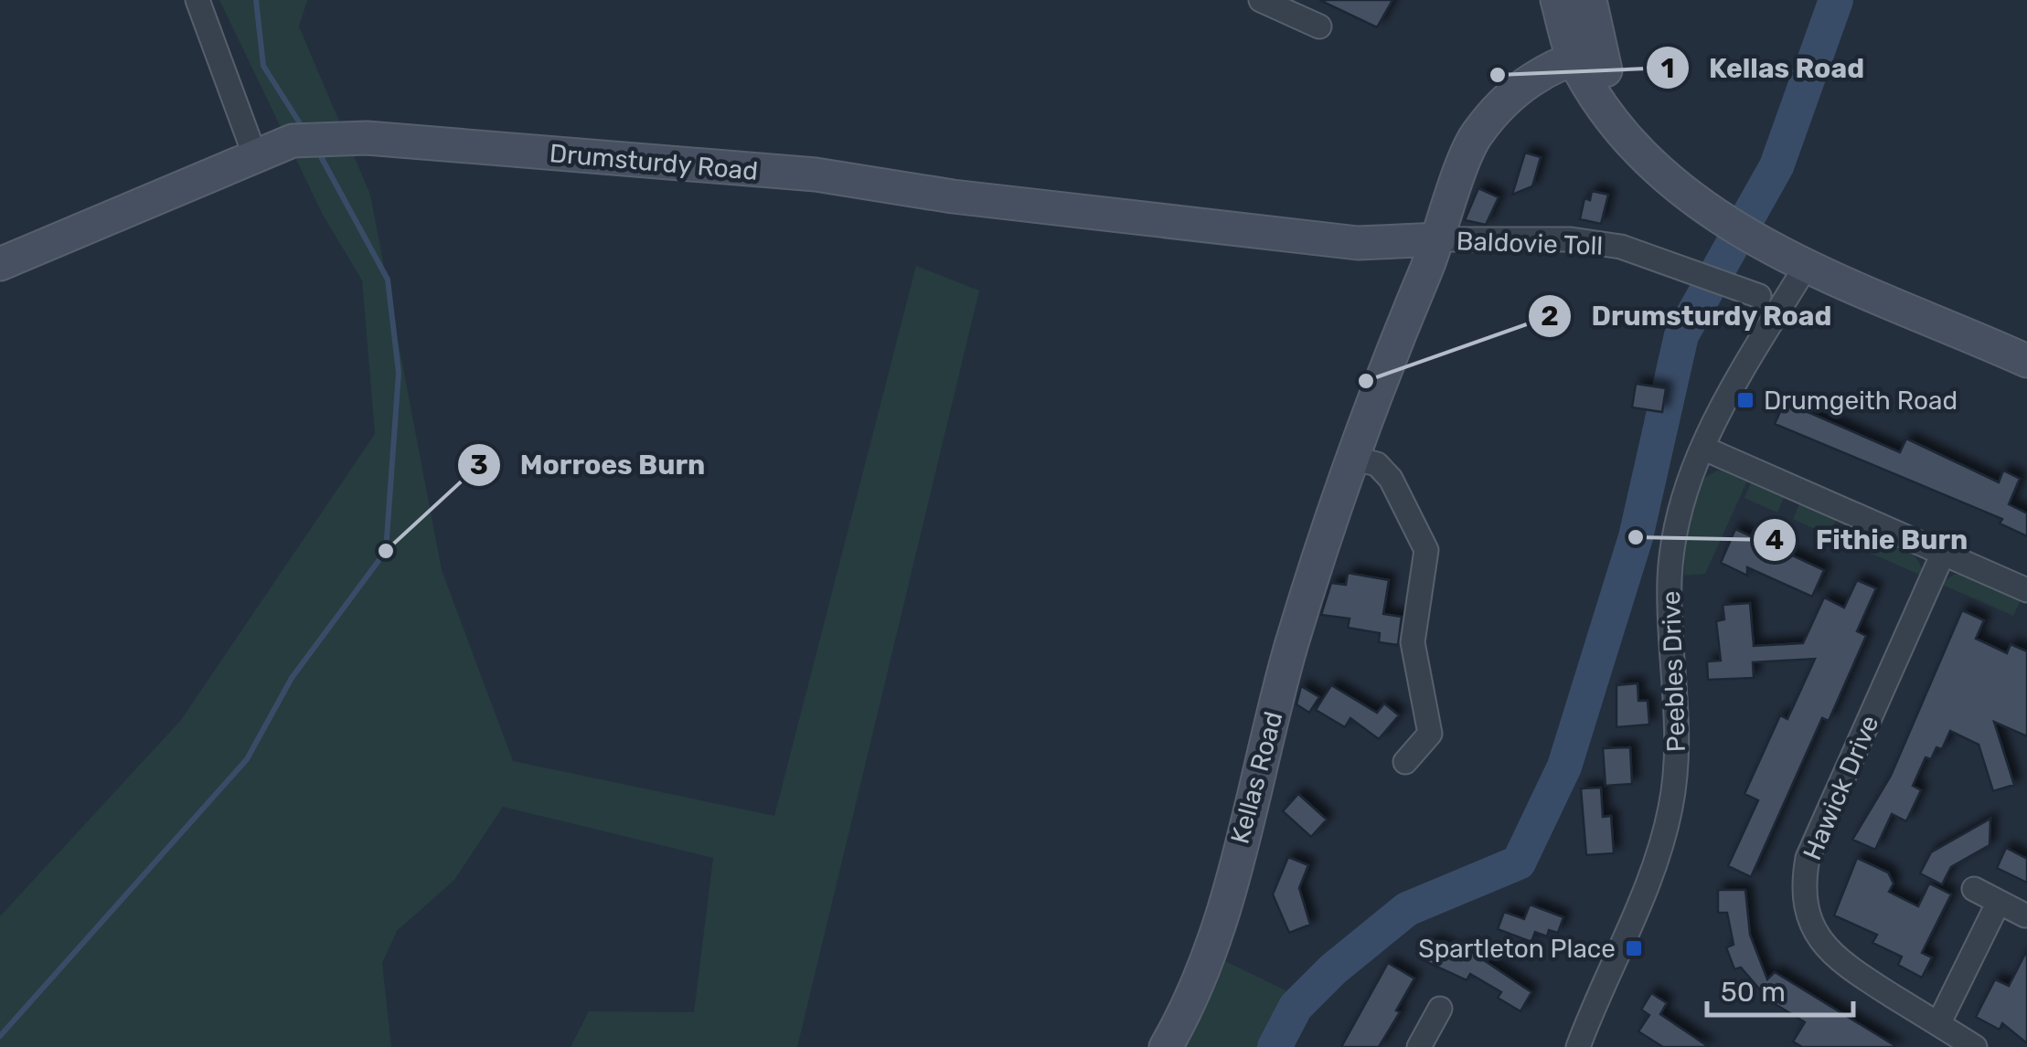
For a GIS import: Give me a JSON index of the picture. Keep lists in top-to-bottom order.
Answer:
{
  "streets": {
    "main road": ["Drumsturdy Road", "Kellas Road"],
    "street": ["Baldovie Toll", "Peebles Drive", "Hawick Drive"]
  },
  "crossings": [
    ["Drumsturdy Road", "Baldovie Toll"],
    ["Drumsturdy Road", "Kellas Road"],
    ["Baldovie Toll", "Kellas Road"]
  ],
  "places": {
    "other": [
      "Kellas Road",
      "Drumsturdy Road",
      "Fithie Burn",
      "Morroes Burn"
    ],
    "transit": ["Drumgeith Road", "Spartleton Place"]
  },
  "scale_bar": "50 m"
}
